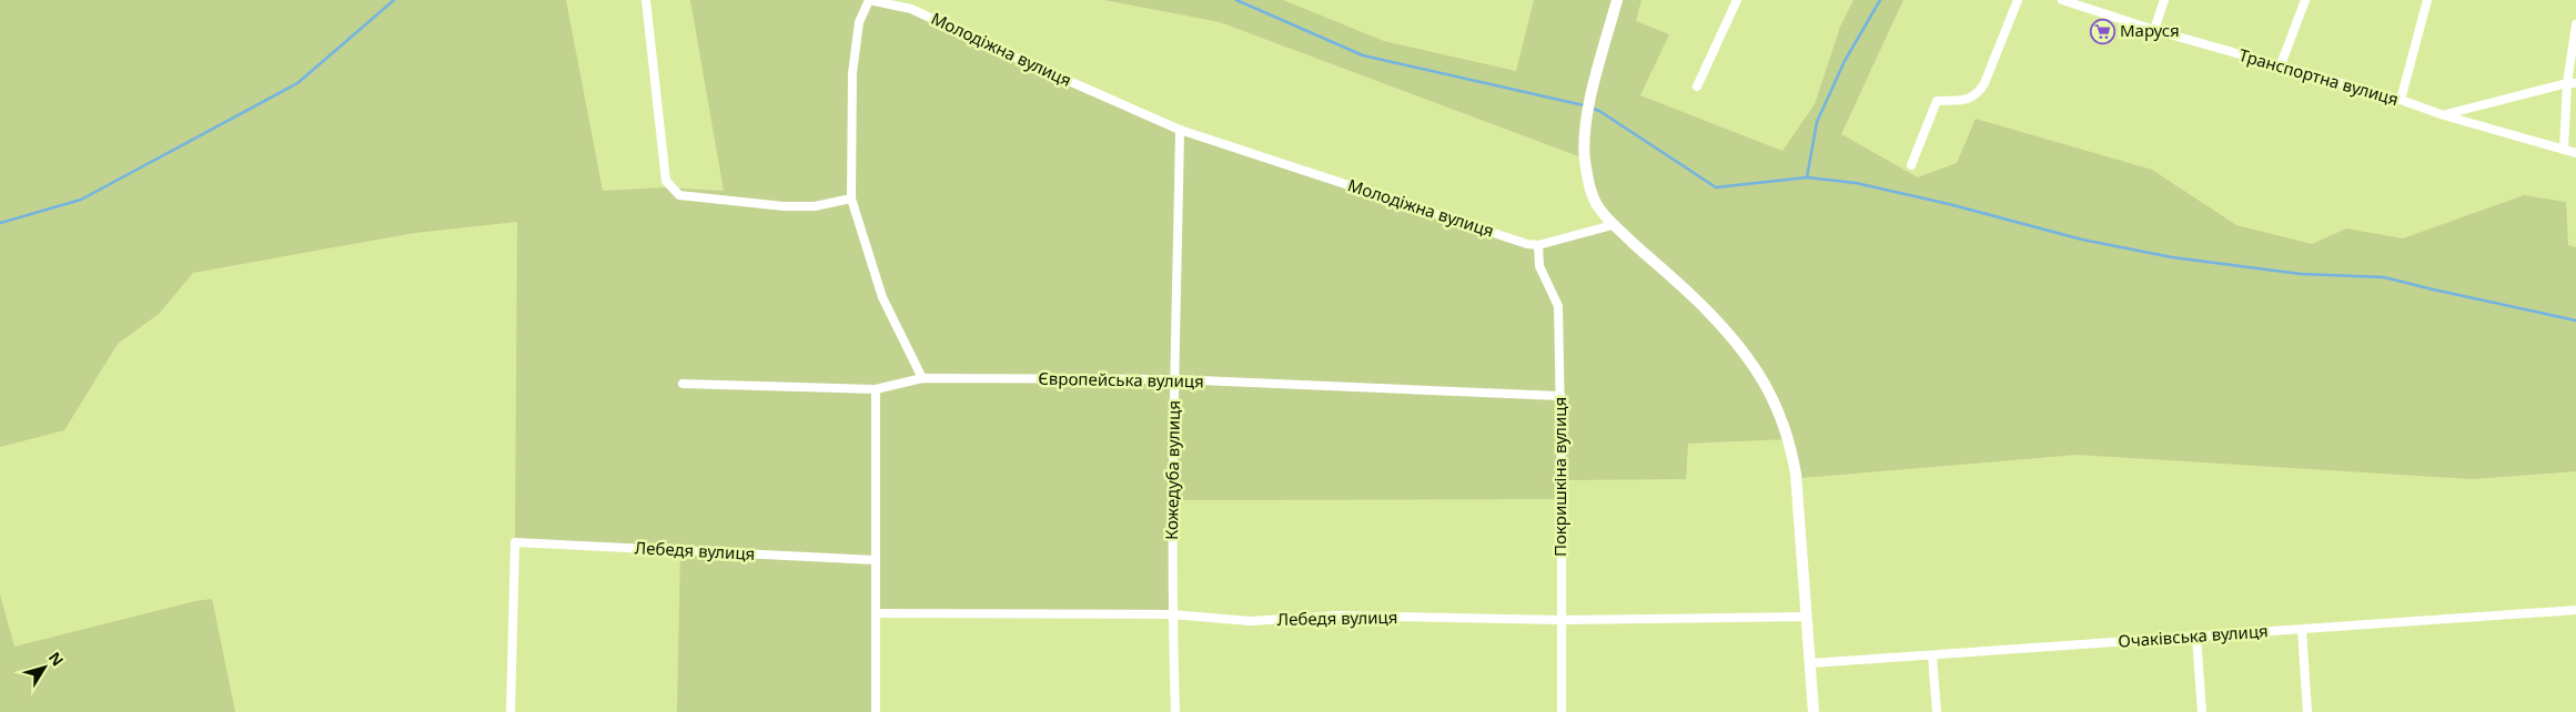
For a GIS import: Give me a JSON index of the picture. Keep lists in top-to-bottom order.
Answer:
{
  "streets": {
    "street": [
      "Молодіжна вулиця",
      "Транспортна вулиця",
      "Європейська вулиця",
      "Кожедуба вулиця",
      "Покришкіна вулиця",
      "Лебедя вулиця",
      "Очаківська вулиця"
    ]
  },
  "crossings": [
    ["Молодіжна вулиця", "Кожедуба вулиця"],
    ["Молодіжна вулиця", "Покришкіна вулиця"],
    ["Європейська вулиця", "Кожедуба вулиця"],
    ["Європейська вулиця", "Покришкіна вулиця"],
    ["Кожедуба вулиця", "Лебедя вулиця"],
    ["Покришкіна вулиця", "Лебедя вулиця"]
  ],
  "places": {
    "supermarket": ["Маруся"]
  },
  "north": "top right"
}
